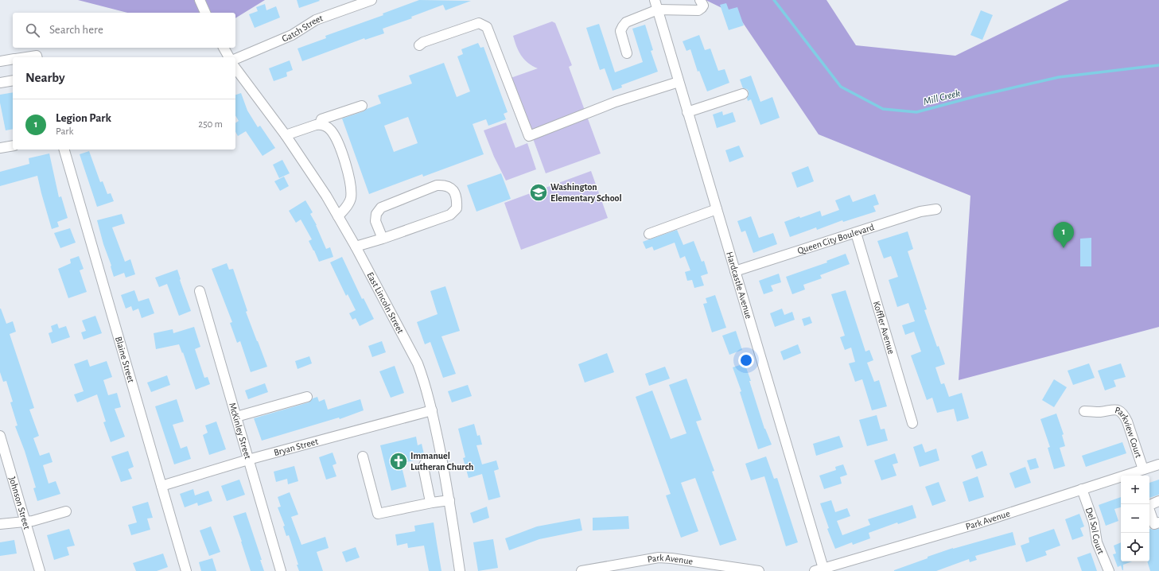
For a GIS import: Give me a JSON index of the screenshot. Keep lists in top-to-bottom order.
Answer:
{
  "streets": {
    "street": [
      "Gatch Street",
      "Queen City Boulevard",
      "Hardcastle Avenue",
      "East Lincoln Street",
      "Koffler Avenue",
      "Blaine Street",
      "McKinley Street",
      "Parkview Court",
      "Bryan Street",
      "Johnson Street",
      "Park Avenue",
      "Del Sol Court"
    ]
  },
  "crossings": [
    ["Queen City Boulevard", "Hardcastle Avenue"],
    ["Queen City Boulevard", "Koffler Avenue"],
    ["Hardcastle Avenue", "Park Avenue"],
    ["East Lincoln Street", "Bryan Street"],
    ["Blaine Street", "Bryan Street"],
    ["McKinley Street", "Bryan Street"],
    ["Parkview Court", "Park Avenue"],
    ["Park Avenue", "Del Sol Court"]
  ],
  "water": ["Mill Creek"],
  "places": {
    "school or university": ["Washington Elementary School"],
    "church": ["Immanuel Lutheran Church"]
  },
  "page": {
    "search": "Search here",
    "heading": "Nearby",
    "list": [
      {
        "mark": "1",
        "name": "Legion Park",
        "note": "Park",
        "value": "250 m"
      }
    ],
    "pins": "1",
    "map_buttons": ["+", "−"]
  }
}
